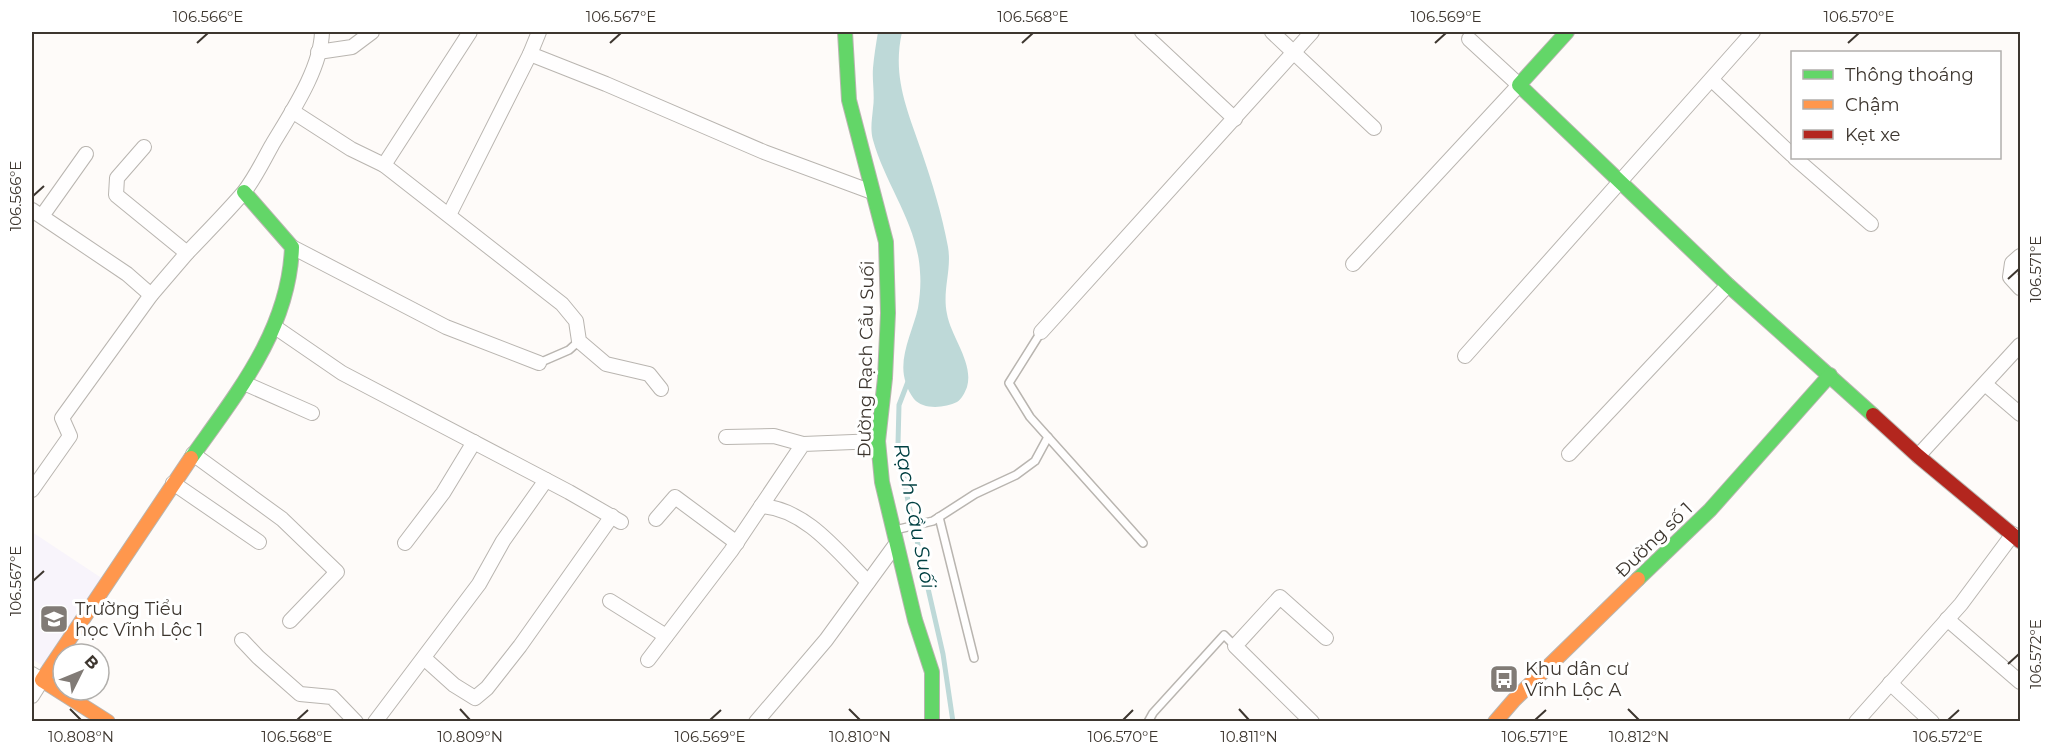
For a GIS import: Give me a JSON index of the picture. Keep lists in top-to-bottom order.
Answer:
{
  "streets": {
    "street": ["Đường Rạch Cầu Suối", "Đường số 1"]
  },
  "water": ["Rạch Cầu Suối"],
  "places": {
    "school or university": ["Trường Tiểu học Vĩnh Lộc 1"],
    "bus stop": ["Khu dân cư Vĩnh Lộc A"]
  },
  "legend": ["Thông thoáng", "Chậm", "Kẹt xe"],
  "north": "top right",
  "coordinates": [
    "106.566°E",
    "106.567°E",
    "106.568°E",
    "106.569°E",
    "106.570°E",
    "106.571°E",
    "106.572°E",
    "10.808°N",
    "10.809°N",
    "10.810°N",
    "10.811°N",
    "10.812°N"
  ]
}
